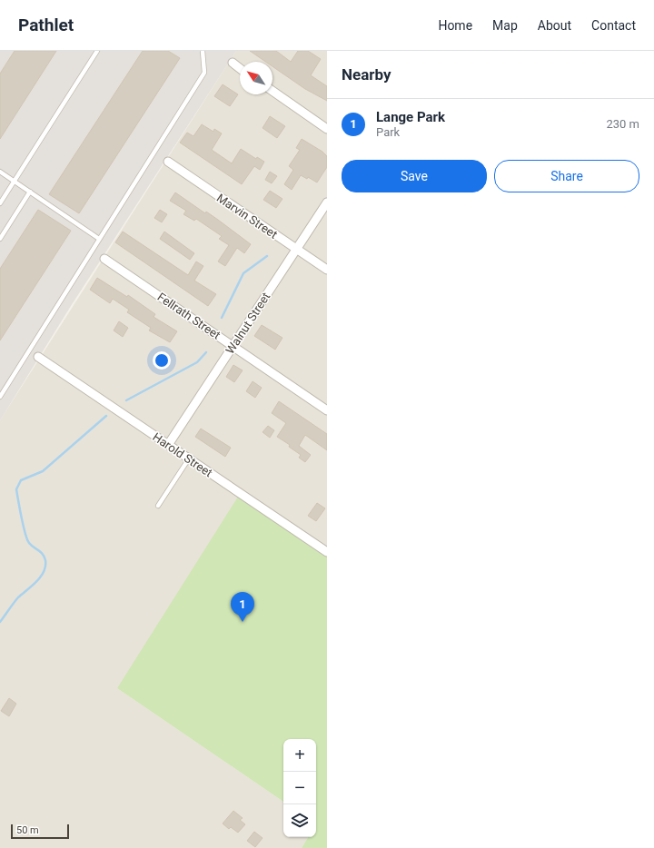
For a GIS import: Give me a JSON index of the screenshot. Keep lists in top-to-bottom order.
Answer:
{
  "streets": {
    "street": [
      "Marvin Street",
      "Fellrath Street",
      "Walnut Street",
      "Harold Street"
    ]
  },
  "crossings": [
    ["Marvin Street", "Walnut Street"],
    ["Fellrath Street", "Walnut Street"],
    ["Walnut Street", "Harold Street"]
  ],
  "scale_bar": "50 m",
  "north": "top left",
  "page": {
    "header": "Pathlet",
    "nav": [
      "Home",
      "Map",
      "About",
      "Contact"
    ],
    "heading": "Nearby",
    "list": [
      {
        "mark": "1",
        "name": "Lange Park",
        "note": "Park",
        "value": "230 m"
      }
    ],
    "buttons": ["Save", "Share"],
    "pins": "1",
    "map_buttons": ["+", "−"],
    "scale": "50 m"
  }
}
